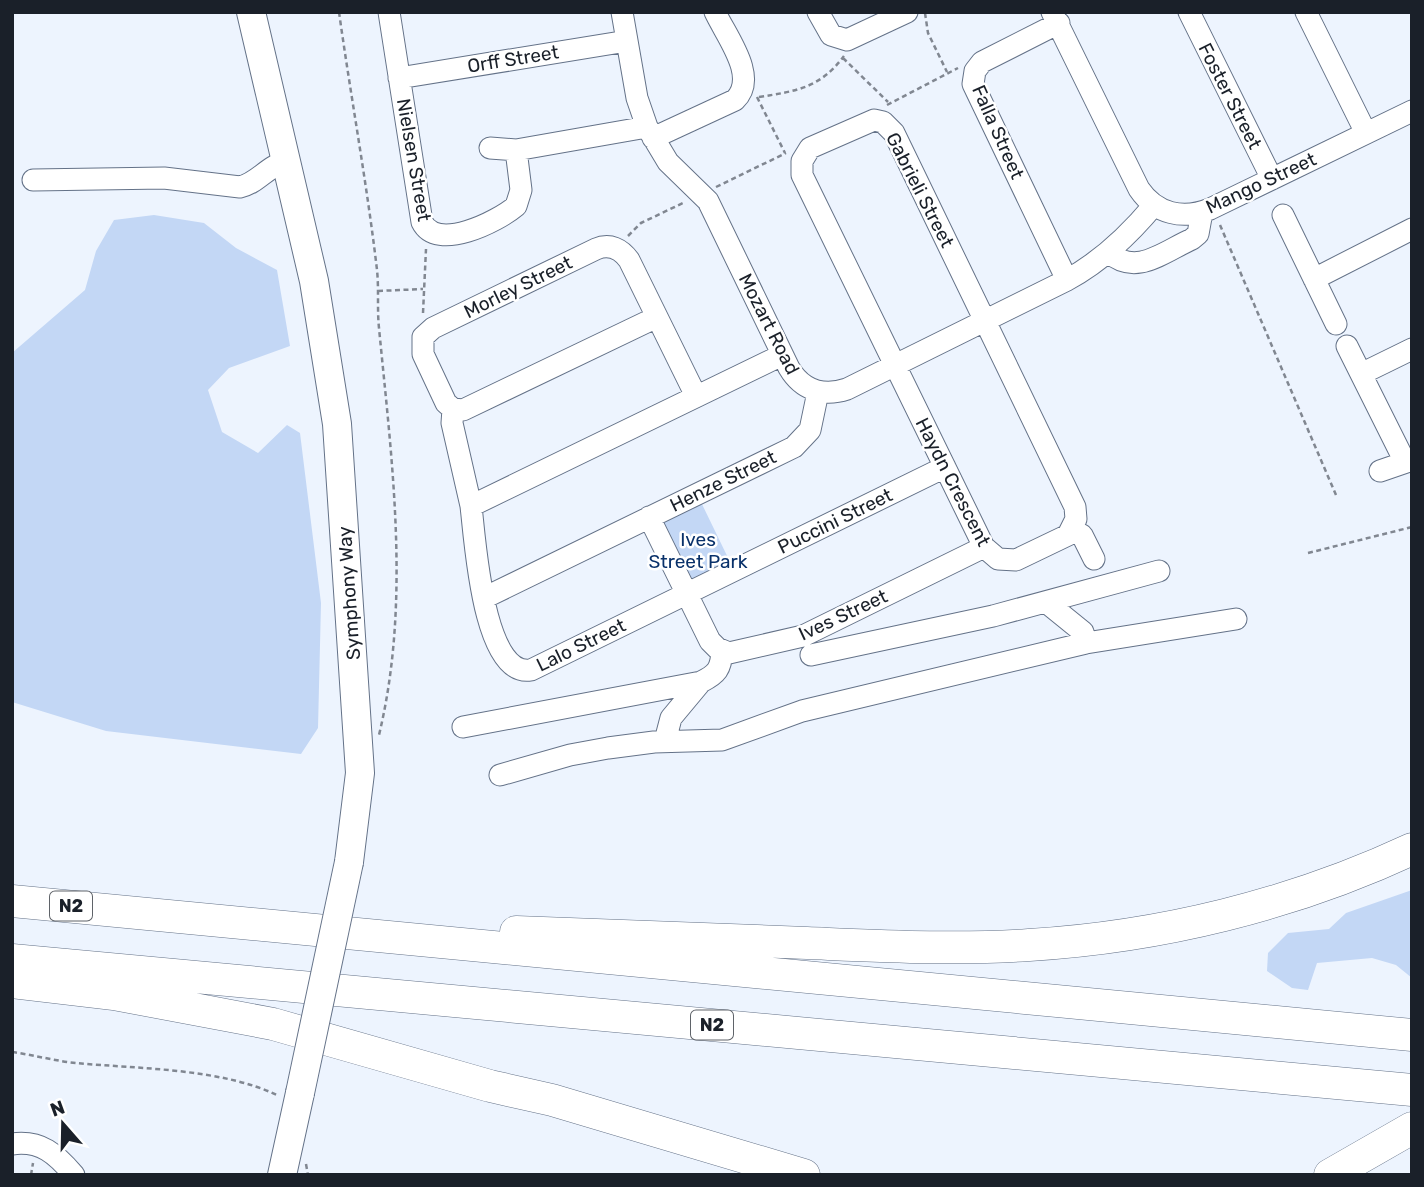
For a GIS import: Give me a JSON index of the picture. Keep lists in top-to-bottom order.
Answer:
{
  "streets": {
    "highway": ["N2"],
    "main road": ["Symphony Way"],
    "street": [
      "Orff Street",
      "Foster Street",
      "Falla Street",
      "Nielsen Street",
      "Mango Street",
      "Gabrieli Street",
      "Morley Street",
      "Mozart Road",
      "Henze Street",
      "Haydn Crescent",
      "Puccini Street",
      "Ives Street",
      "Lalo Street"
    ]
  },
  "crossings": [
    ["Orff Street", "Nielsen Street"],
    ["Orff Street", "Mozart Road"],
    ["Foster Street", "Mango Street"],
    ["Falla Street", "Mozart Road"],
    ["Mango Street", "Mozart Road"],
    ["Gabrieli Street", "Mozart Road"],
    ["Gabrieli Street", "Haydn Crescent"],
    ["Mozart Road", "Henze Street"],
    ["Mozart Road", "Haydn Crescent"],
    ["Henze Street", "Lalo Street"],
    ["Haydn Crescent", "Puccini Street"],
    ["Haydn Crescent", "Ives Street"],
    ["Puccini Street", "Lalo Street"]
  ],
  "parks": ["Ives Street Park"],
  "north": "top"
}
